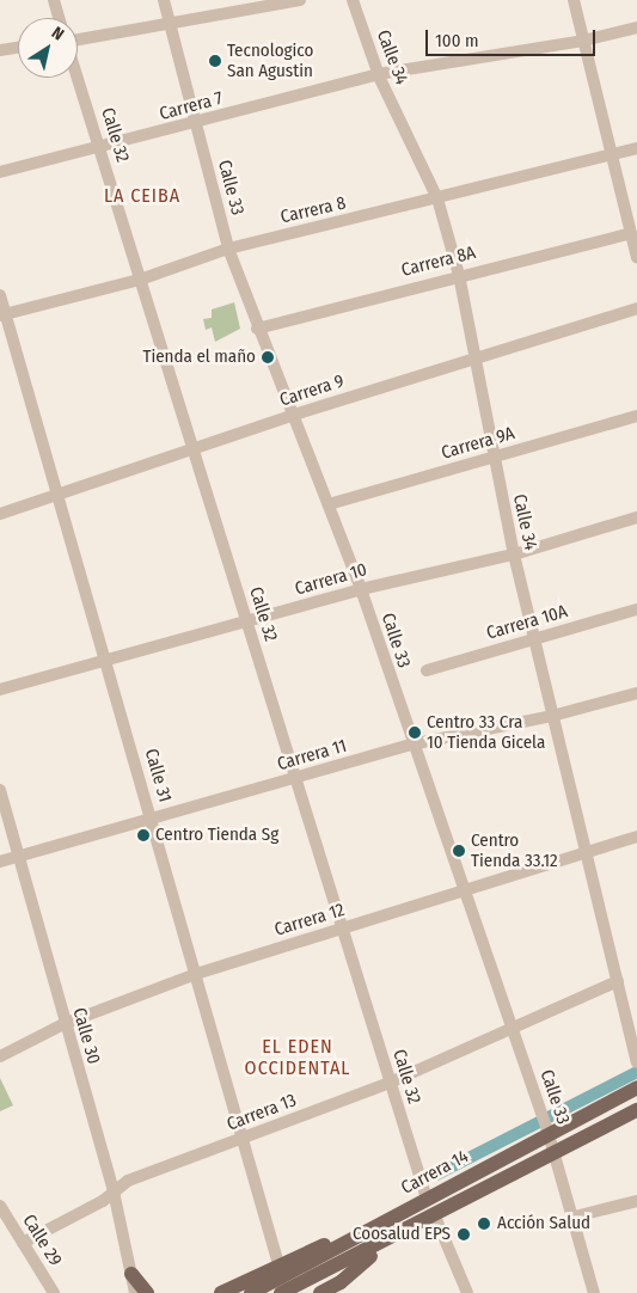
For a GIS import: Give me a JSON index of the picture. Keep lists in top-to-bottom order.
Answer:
{
  "streets": {
    "main road": ["Carrera 14"],
    "street": [
      "Calle 34",
      "Carrera 7",
      "Calle 32",
      "Calle 33",
      "Carrera 8",
      "Carrera 8A",
      "Carrera 9",
      "Carrera 9A",
      "Carrera 10",
      "Carrera 10A",
      "Carrera 11",
      "Calle 31",
      "Carrera 12",
      "Calle 30",
      "Carrera 13",
      "Calle 29"
    ]
  },
  "crossings": [
    ["Calle 34", "Carrera 7"],
    ["Calle 34", "Carrera 8"],
    ["Calle 34", "Carrera 8A"],
    ["Calle 34", "Carrera 9"],
    ["Calle 34", "Carrera 9A"],
    ["Calle 34", "Carrera 10"],
    ["Calle 34", "Carrera 10A"],
    ["Calle 34", "Carrera 11"],
    ["Calle 34", "Carrera 12"],
    ["Calle 34", "Carrera 13"],
    ["Carrera 7", "Calle 32"],
    ["Carrera 7", "Calle 33"],
    ["Calle 32", "Carrera 8"],
    ["Calle 32", "Carrera 9"],
    ["Calle 32", "Carrera 10"],
    ["Calle 32", "Carrera 11"],
    ["Calle 32", "Carrera 12"],
    ["Calle 32", "Carrera 13"],
    ["Calle 32", "Carrera 14"],
    ["Calle 33", "Carrera 8"],
    ["Calle 33", "Carrera 8A"],
    ["Calle 33", "Carrera 9"],
    ["Calle 33", "Carrera 9A"],
    ["Calle 33", "Carrera 10"],
    ["Calle 33", "Carrera 11"],
    ["Calle 33", "Carrera 12"],
    ["Calle 33", "Carrera 13"],
    ["Calle 33", "Carrera 14"],
    ["Carrera 8", "Calle 31"],
    ["Carrera 9", "Calle 31"],
    ["Carrera 10", "Calle 31"],
    ["Carrera 11", "Calle 31"],
    ["Carrera 11", "Calle 30"],
    ["Calle 31", "Carrera 12"],
    ["Calle 31", "Carrera 13"],
    ["Carrera 12", "Calle 30"],
    ["Calle 30", "Carrera 13"],
    ["Carrera 13", "Calle 29"]
  ],
  "districts": ["LA CEIBA", "EL EDEN OCCIDENTAL"],
  "places": [
    "Tecnologico San Agustin",
    "Tienda el maño",
    "Centro 33 Cra 10 Tienda Gicela",
    "Centro Tienda Sg",
    "Centro Tienda 33.12",
    "Acción Salud",
    "Coosalud EPS"
  ],
  "scale_bar": "100 m",
  "north": "top right"
}
